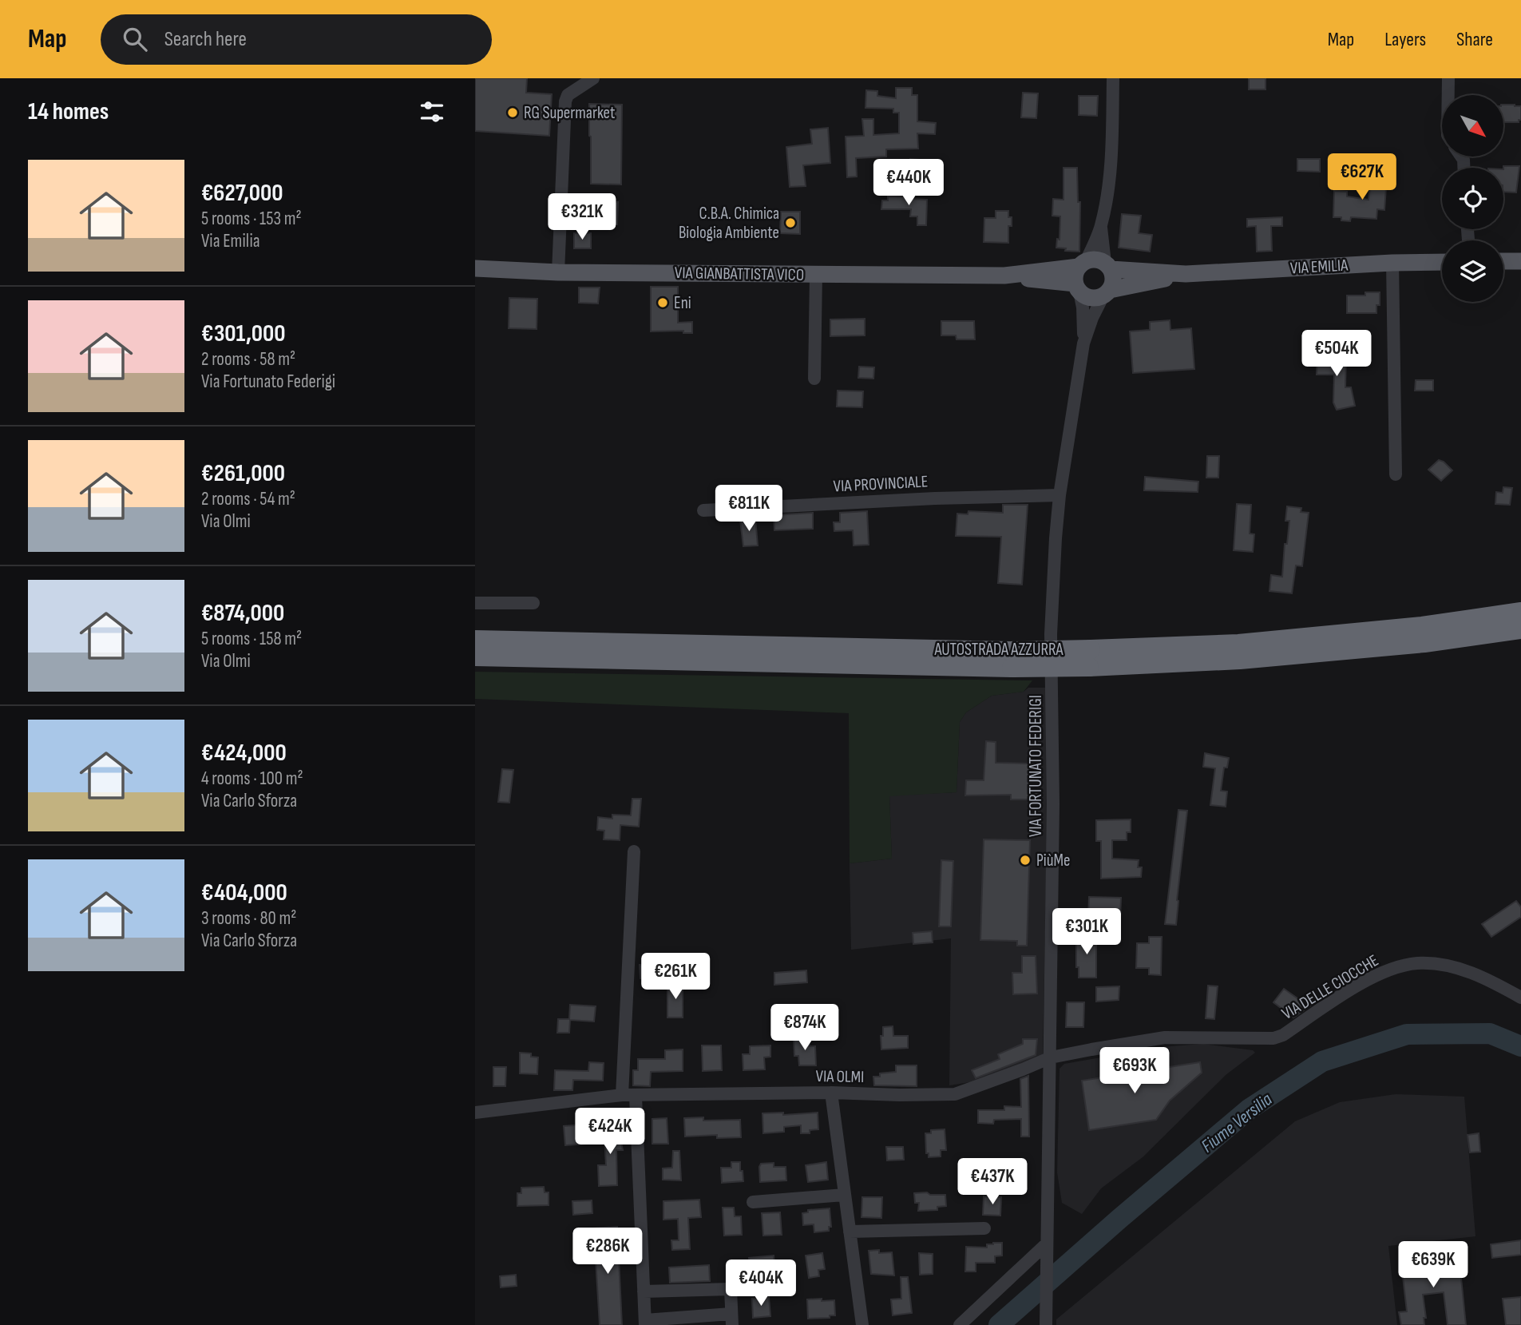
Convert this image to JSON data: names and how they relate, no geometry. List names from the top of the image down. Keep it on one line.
{"streets":{"highway":["AUTOSTRADA AZZURRA"],"main road":["VIA EMILIA","VIA GIANBATTISTA VICO"],"street":["VIA PROVINCIALE","VIA FORTUNATO FEDERIGI","VIA DELLE CIOCCHE","VIA OLMI"]},"crossings":[["VIA EMILIA","VIA GIANBATTISTA VICO"],["VIA EMILIA","VIA FORTUNATO FEDERIGI"],["VIA GIANBATTISTA VICO","VIA FORTUNATO FEDERIGI"],["VIA PROVINCIALE","VIA FORTUNATO FEDERIGI"],["VIA FORTUNATO FEDERIGI","VIA DELLE CIOCCHE"],["VIA FORTUNATO FEDERIGI","VIA OLMI"],["VIA DELLE CIOCCHE","VIA OLMI"]],"water":["Fiume Versilia"],"places":["RG Supermarket","C.B.A. Chimica Biologia Ambiente","Eni","PiùMe"],"north":"bottom right","page":{"header":"Map","search":"Search here","nav":["Map","Layers","Share"],"heading":"14 homes","list":[{"name":"€627,000","note":"5 rooms · 153 m² · Via Emilia"},{"name":"€301,000","note":"2 rooms · 58 m² · Via Fortunato Federigi"},{"name":"€261,000","note":"2 rooms · 54 m² · Via Olmi"},{"name":"€874,000","note":"5 rooms · 158 m² · Via Olmi"},{"name":"€424,000","note":"4 rooms · 100 m² · Via Carlo Sforza"},{"name":"€404,000","note":"3 rooms · 80 m² · Via Carlo Sforza"}],"price":["€627K","€440K","€321K","€504K","€811K","€301K","€261K","€874K","€693K","€424K","€437K","€286K","€639K","€404K"]}}
